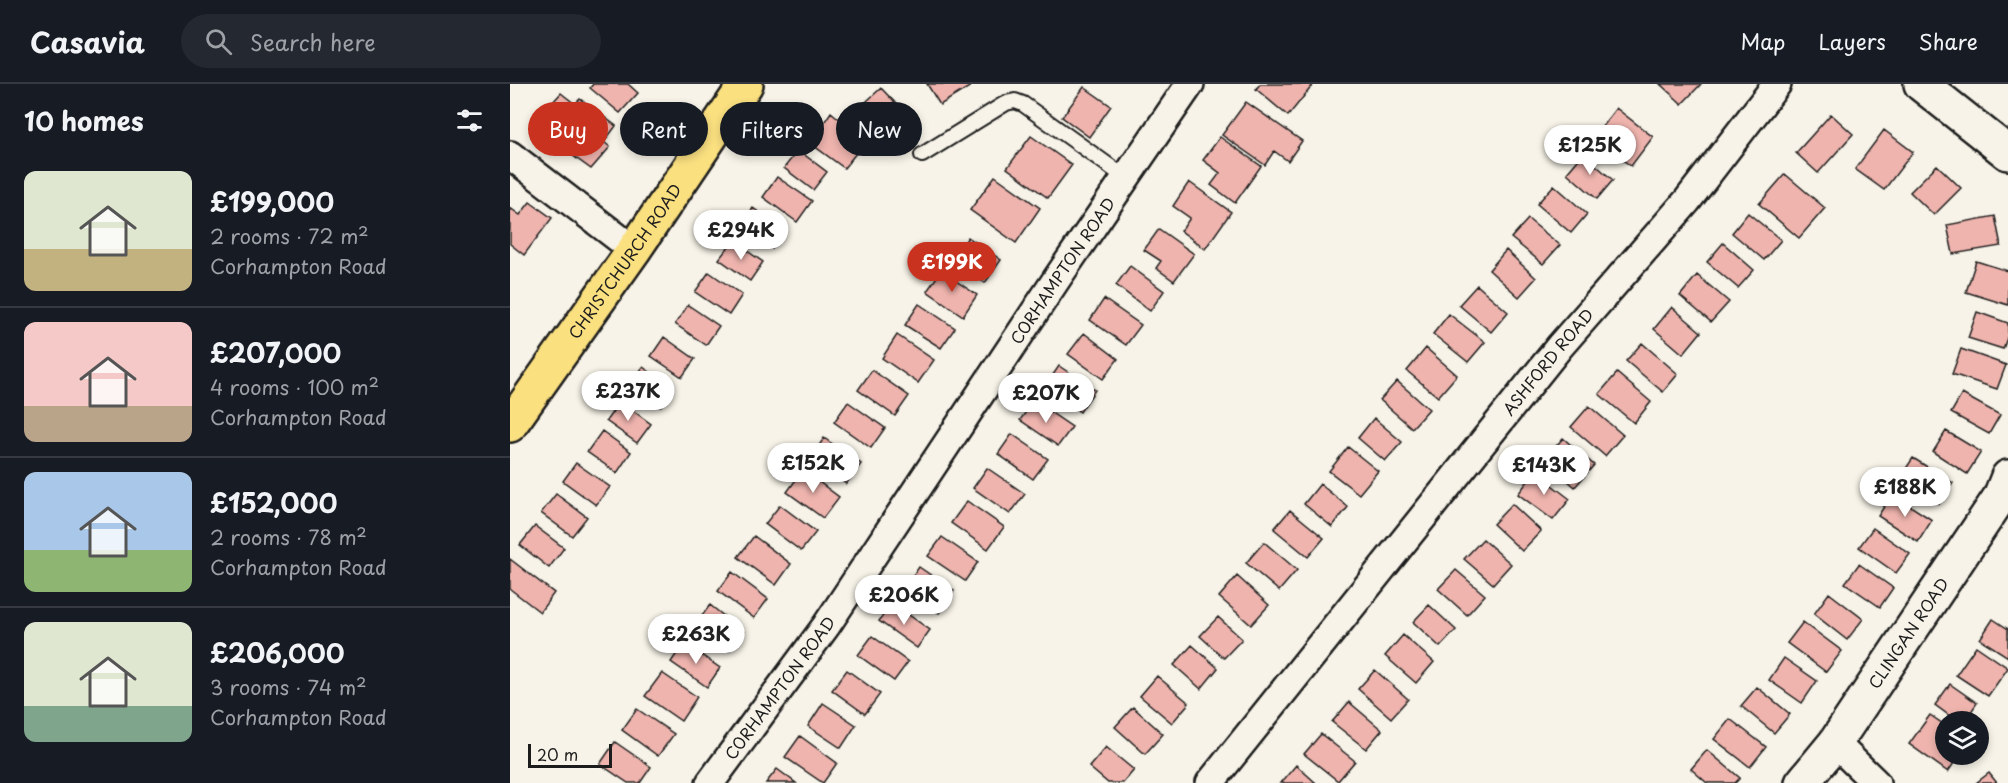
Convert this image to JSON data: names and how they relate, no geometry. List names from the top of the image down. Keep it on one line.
{"streets":{"main road":["CHRISTCHURCH ROAD"],"street":["CORHAMPTON ROAD","ASHFORD ROAD","CLINGAN ROAD"]},"scale_bar":"20 m","page":{"header":"Casavia","search":"Search here","nav":["Map","Layers","Share"],"heading":"10 homes","chip":["Buy","Rent","Filters","New"],"price":["£125K","£294K","£199K","£237K","£207K","£152K","£143K","£188K","£206K","£263K"],"list":[{"name":"£199,000","note":"2 rooms · 72 m² · Corhampton Road"},{"name":"£207,000","note":"4 rooms · 100 m² · Corhampton Road"},{"name":"£152,000","note":"2 rooms · 78 m² · Corhampton Road"},{"name":"£206,000","note":"3 rooms · 74 m² · Corhampton Road"}],"scale":"20 m"}}
